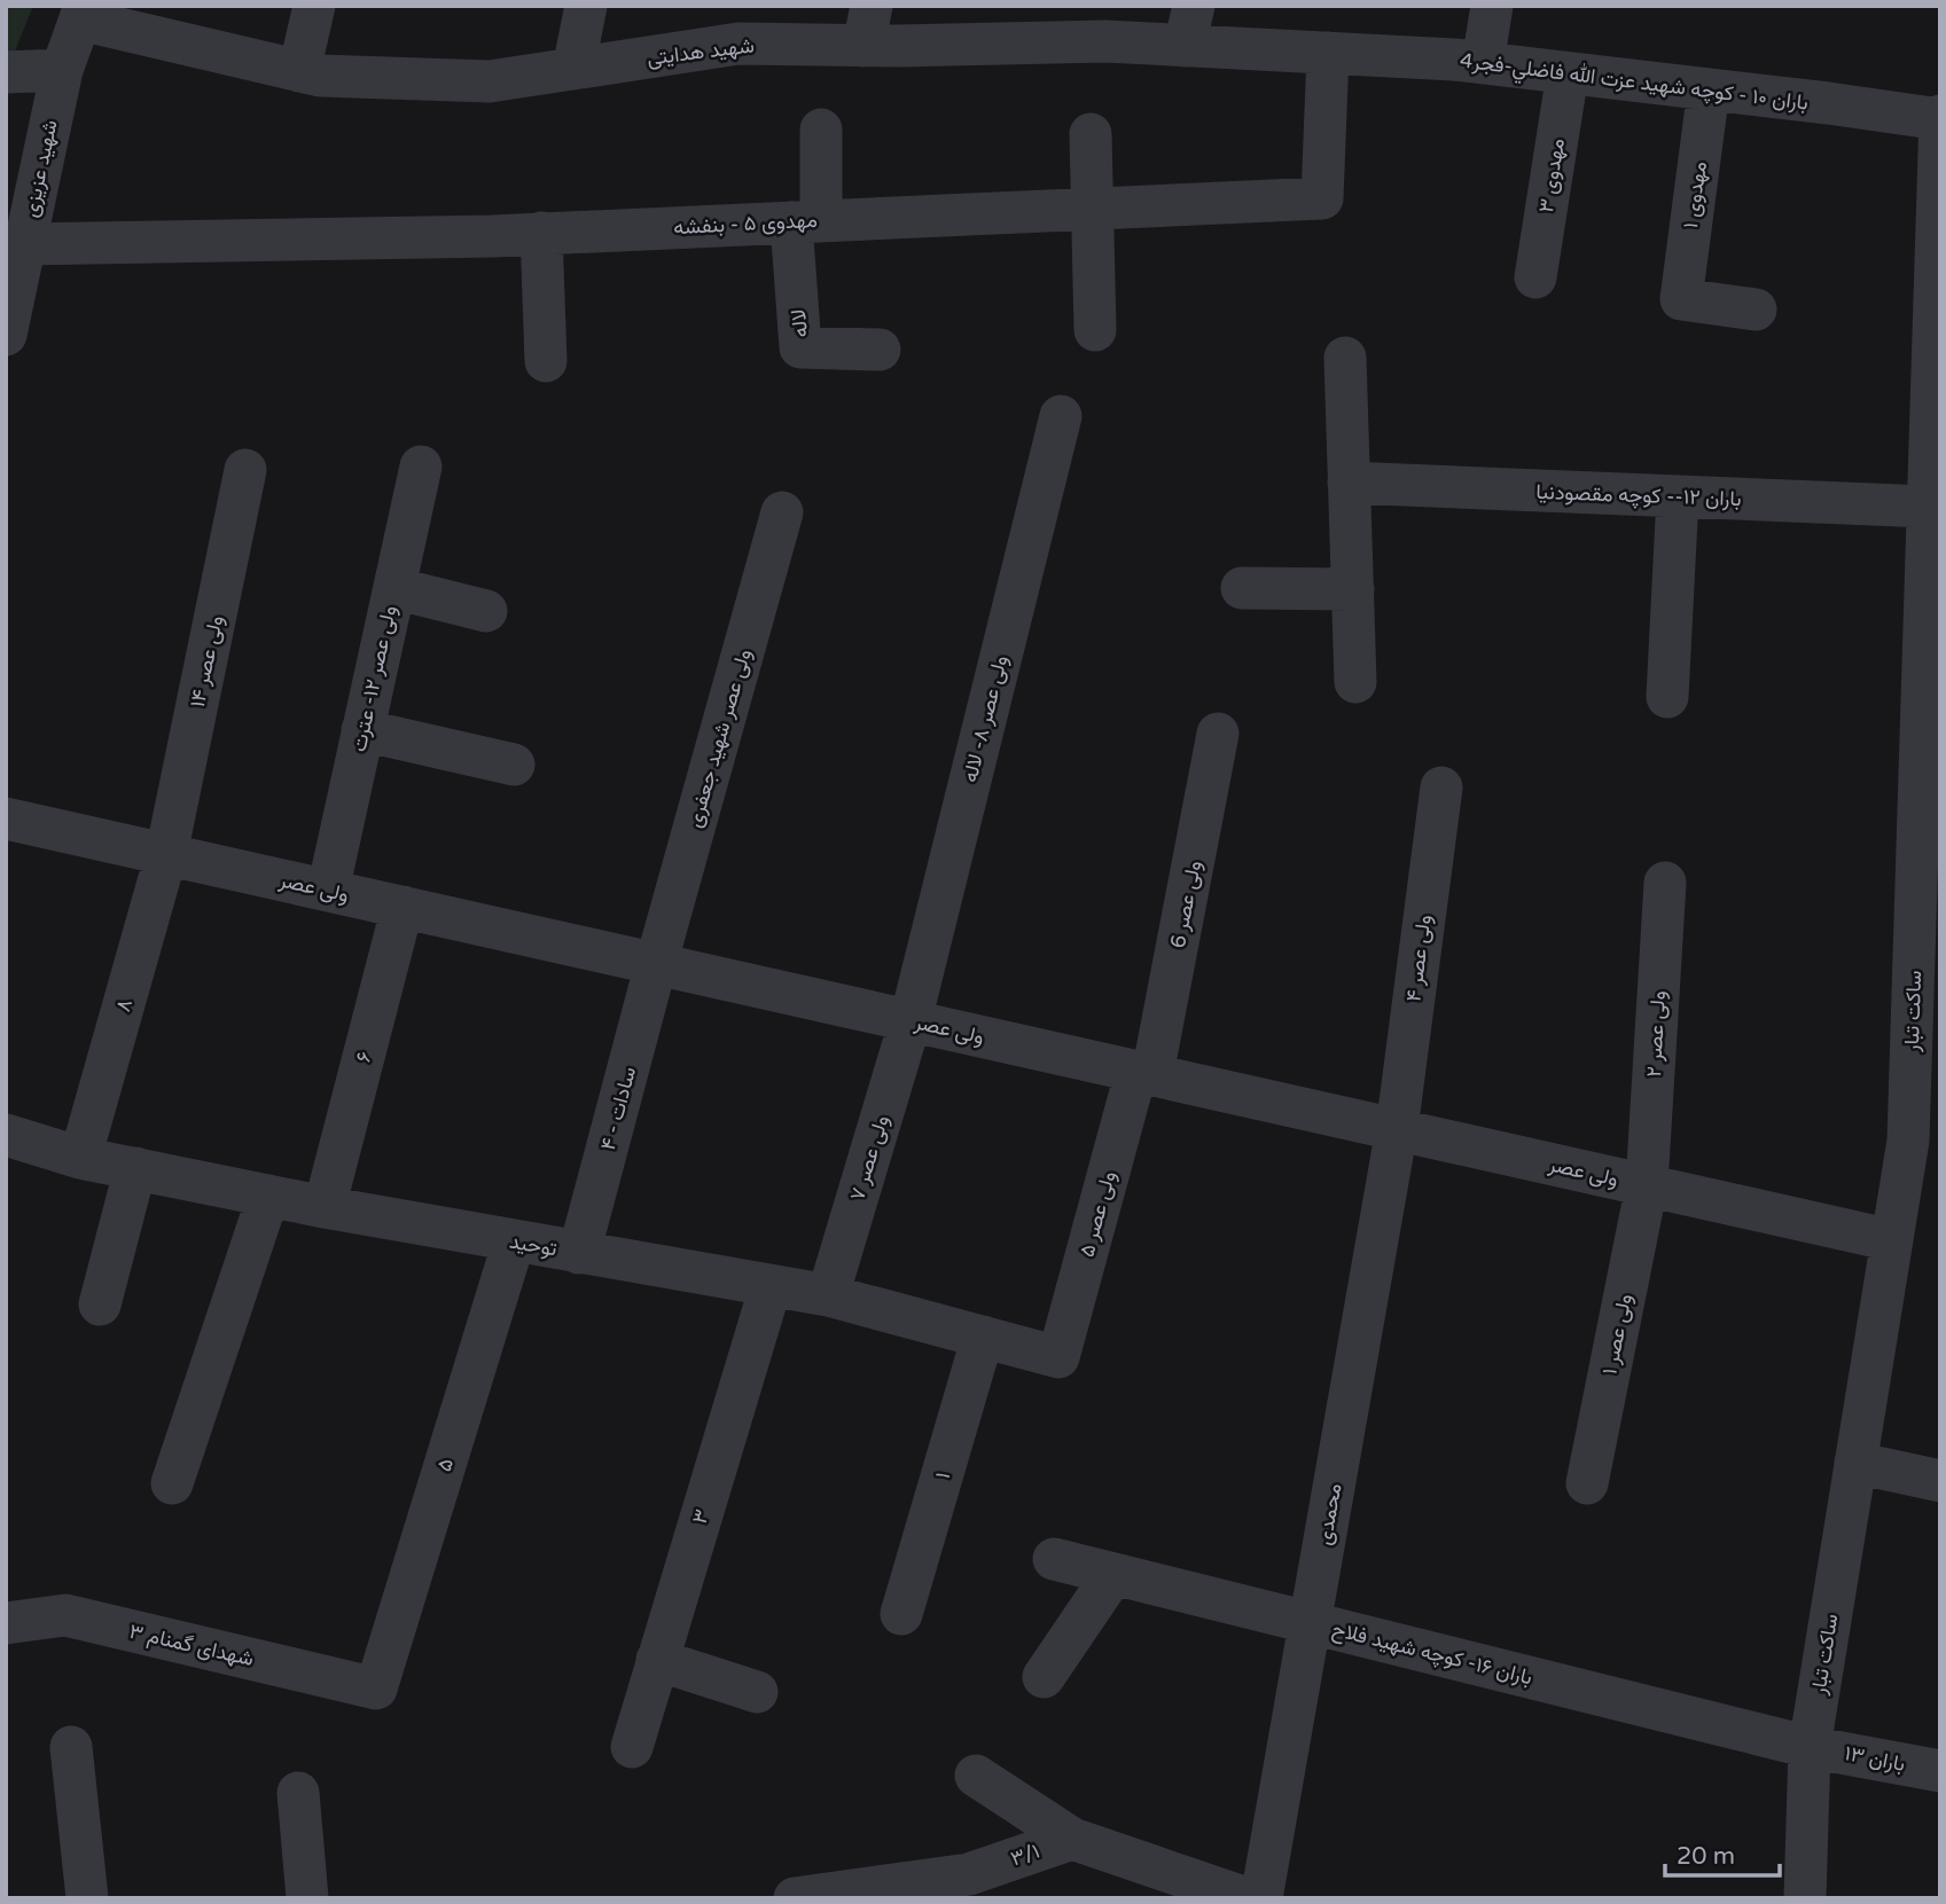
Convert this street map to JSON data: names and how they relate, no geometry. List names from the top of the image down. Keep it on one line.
{"streets":{"street":["شهید هدایتی","باران ۱۰ - كوچه شهيد عزت الله فاضلي-فجر4","شهید عزیزی","مهدوی ۳","مهدوی ۱","مهدوی ۵ - بنفشه","لاله","باران ۱۲-- كوچه مقصودنيا","ولی عصر ۱۴","ولی عصر ۱۲- عترت","ولی عصر ۸- لاله","ولی عصر شهید جعفری","ولی عصر","ولی عصر 6","ولی عصر ۴","۸","ساکت تبار","ولی عصر ۲","۶","۴ - سادات","ولی عصر ۷","ولی عصر ۵","توحید","ولی عصر ۱","۵","۱","محمدی","۳","شهدای گمنام ۳","باران ۱۶- کوچه شهید فلاح","باران ۱۳","۳/۱"]},"crossings":[["شهید هدایتی","باران ۱۰ - كوچه شهيد عزت الله فاضلي-فجر4"],["شهید هدایتی","شهید عزیزی"],["شهید هدایتی","مهدوی ۵ - بنفشه"],["باران ۱۰ - كوچه شهيد عزت الله فاضلي-فجر4","مهدوی ۳"],["باران ۱۰ - كوچه شهيد عزت الله فاضلي-فجر4","مهدوی ۱"],["باران ۱۰ - كوچه شهيد عزت الله فاضلي-فجر4","مهدوی ۵ - بنفشه"],["باران ۱۰ - كوچه شهيد عزت الله فاضلي-فجر4","ساکت تبار"],["شهید عزیزی","مهدوی ۵ - بنفشه"],["مهدوی ۵ - بنفشه","لاله"],["باران ۱۲-- كوچه مقصودنيا","ساکت تبار"],["ولی عصر ۱۴","ولی عصر"],["ولی عصر ۱۴","۸"],["ولی عصر ۱۲- عترت","ولی عصر"],["ولی عصر ۸- لاله","ولی عصر"],["ولی عصر ۸- لاله","ولی عصر ۷"],["ولی عصر شهید جعفری","ولی عصر"],["ولی عصر شهید جعفری","۴ - سادات"],["ولی عصر","ولی عصر 6"],["ولی عصر","ولی عصر ۴"],["ولی عصر","۸"],["ولی عصر","ساکت تبار"],["ولی عصر","ولی عصر ۲"],["ولی عصر","۶"],["ولی عصر","۴ - سادات"],["ولی عصر","ولی عصر ۷"],["ولی عصر","ولی عصر ۵"],["ولی عصر","ولی عصر ۱"],["ولی عصر","محمدی"],["ولی عصر 6","ولی عصر ۵"],["ولی عصر ۴","محمدی"],["۸","توحید"],["ساکت تبار","باران ۱۶- کوچه شهید فلاح"],["ساکت تبار","باران ۱۳"],["ولی عصر ۲","ولی عصر ۱"],["۶","توحید"],["۴ - سادات","توحید"],["ولی عصر ۷","توحید"],["ولی عصر ۵","توحید"],["توحید","۵"],["توحید","۱"],["توحید","۳"],["۵","شهدای گمنام ۳"],["محمدی","باران ۱۶- کوچه شهید فلاح"],["باران ۱۶- کوچه شهید فلاح","باران ۱۳"]],"scale_bar":"20 m"}
